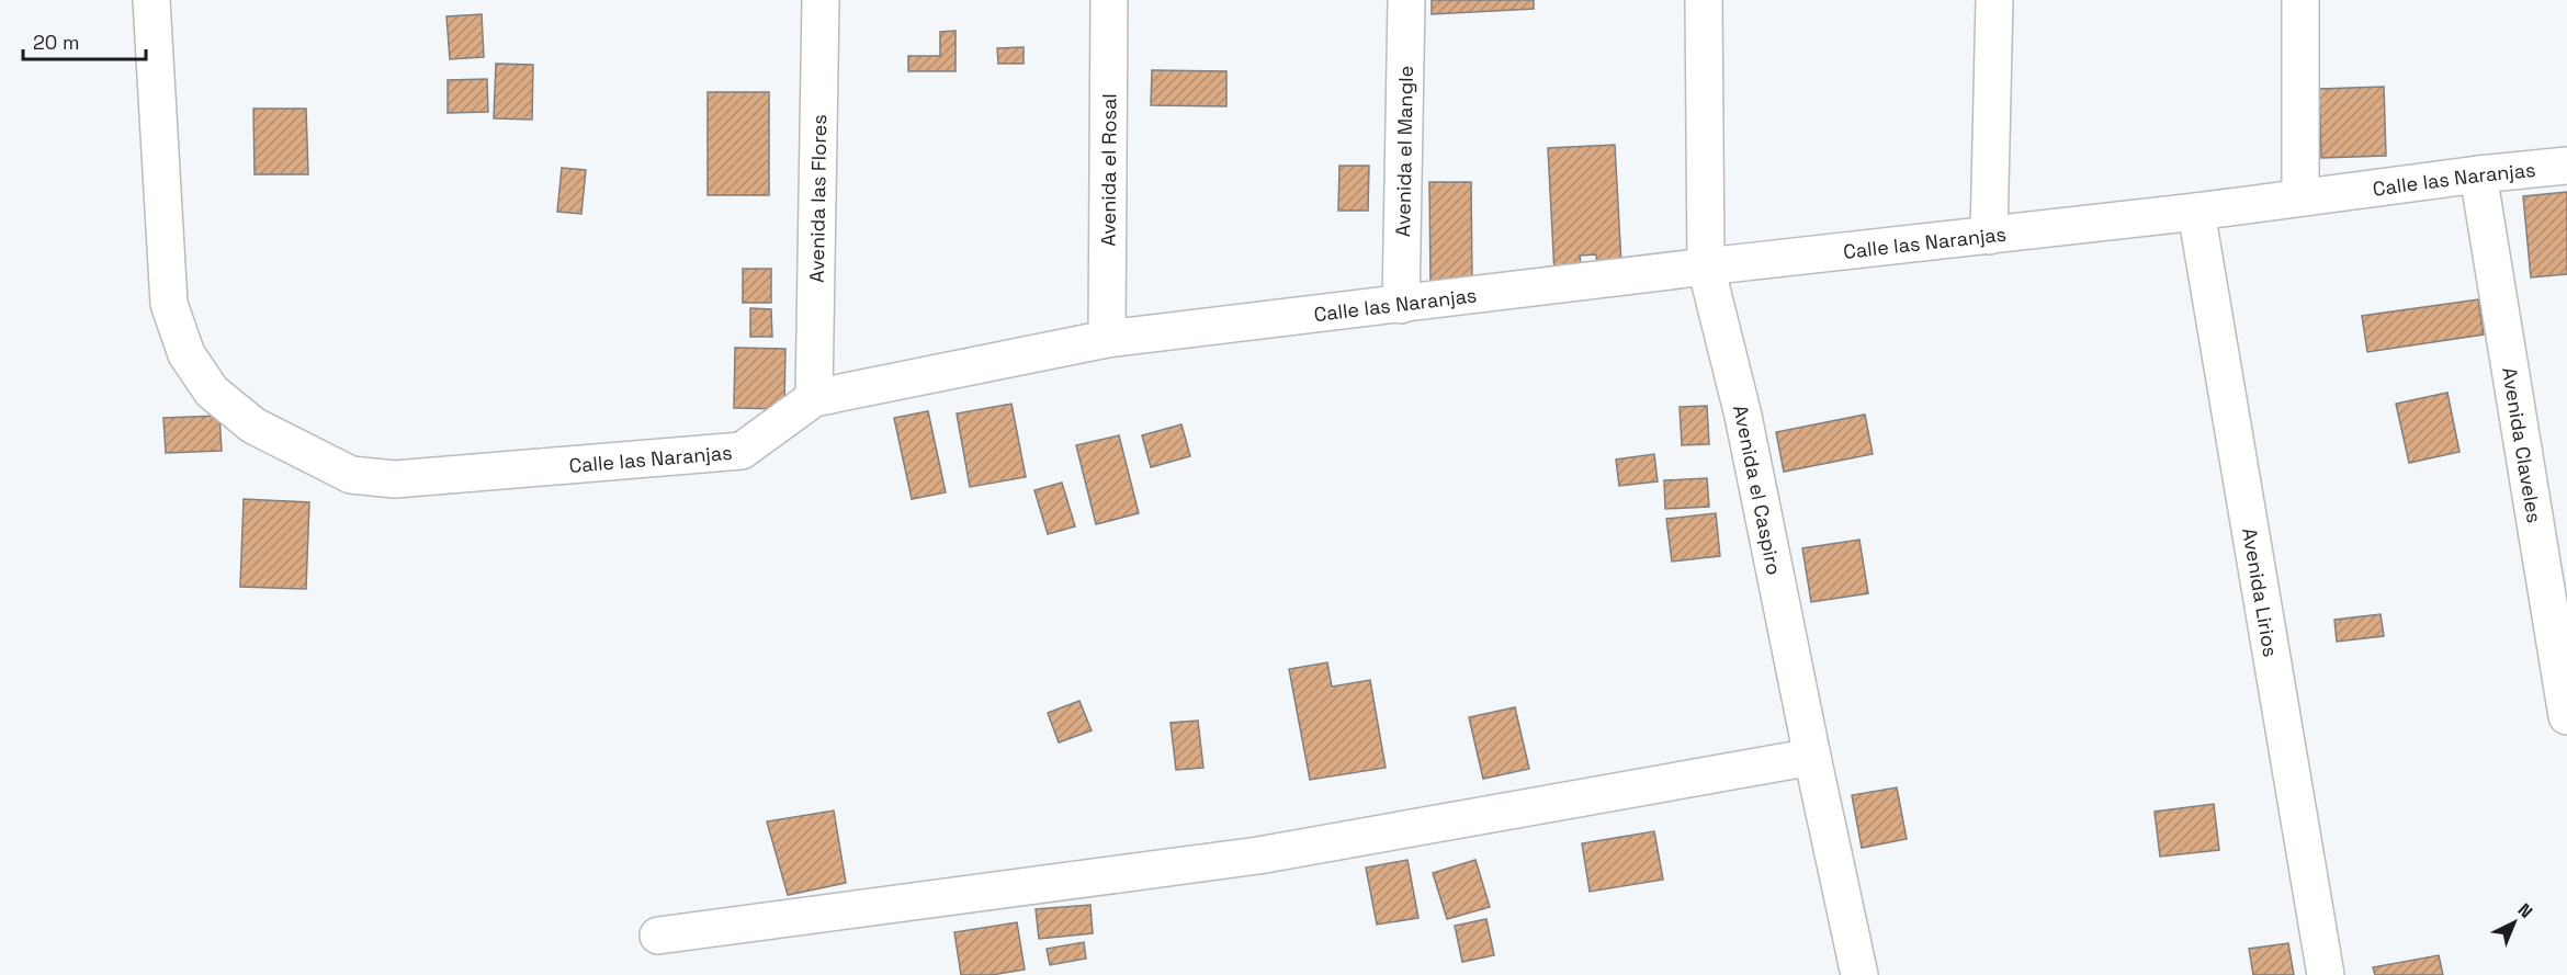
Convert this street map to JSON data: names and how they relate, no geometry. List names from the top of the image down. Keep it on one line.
{"streets":{"street":["Avenida el Mangle","Avenida el Rosal","Calle las Naranjas","Avenida las Flores","Avenida Claveles","Avenida el Caspiro","Avenida Lirios"]},"crossings":[["Avenida el Mangle","Calle las Naranjas"],["Avenida el Rosal","Calle las Naranjas"],["Calle las Naranjas","Avenida las Flores"],["Calle las Naranjas","Avenida Claveles"],["Calle las Naranjas","Avenida el Caspiro"],["Calle las Naranjas","Avenida Lirios"]],"scale_bar":"20 m","north":"top right"}
